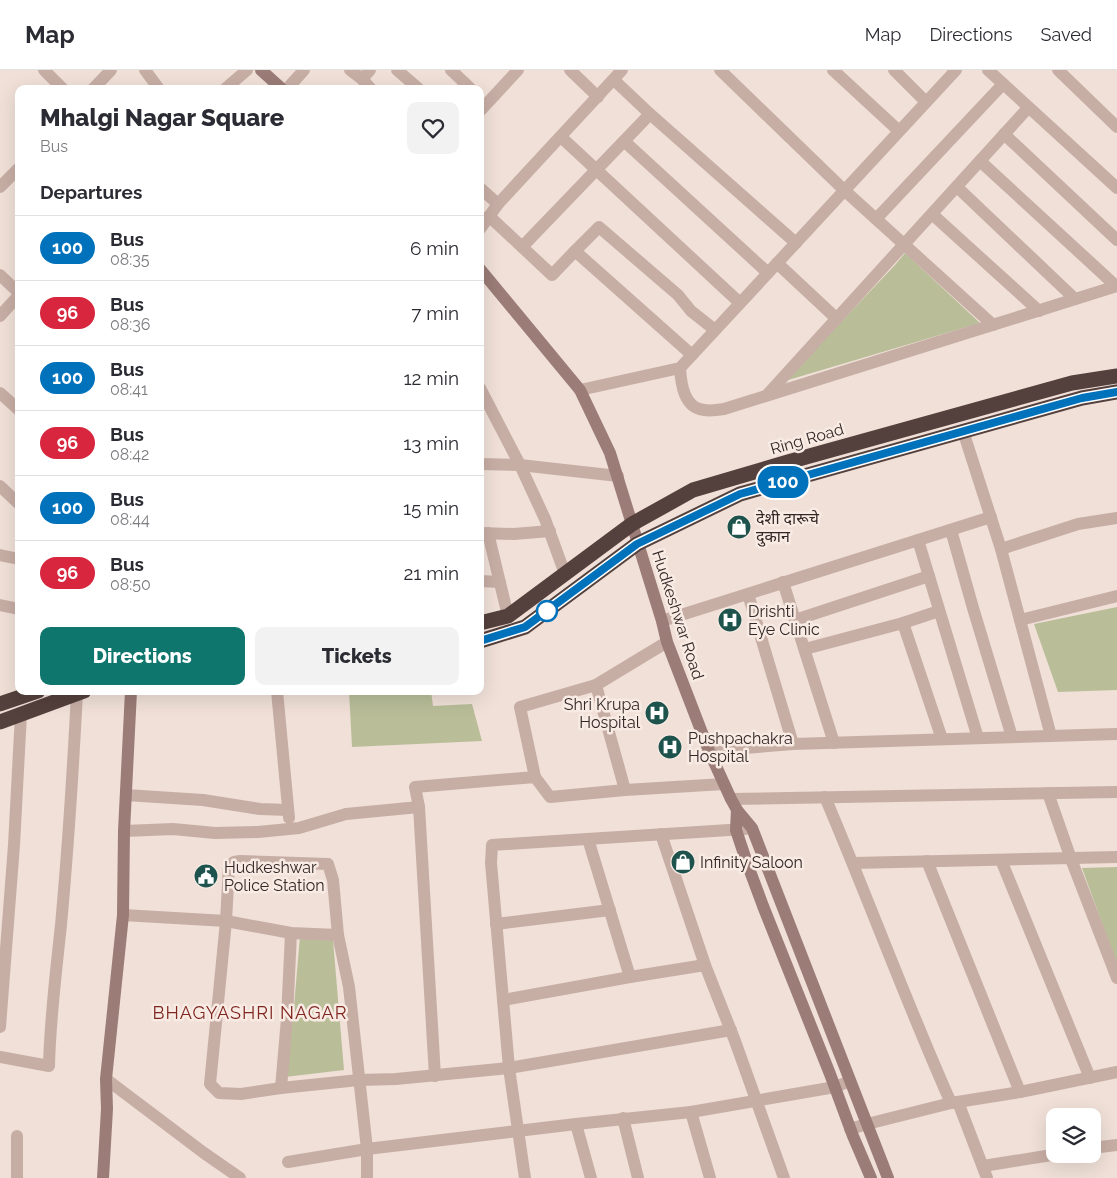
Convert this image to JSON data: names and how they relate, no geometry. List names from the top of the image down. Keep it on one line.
{"streets":{"highway":["Ring Road"],"main road":["Hudkeshwar Road"]},"crossings":[["Ring Road","Hudkeshwar Road"]],"districts":["BHAGYASHRI NAGAR"],"places":{"shop":["देशी दारूचे दुकान","Infinity Saloon"],"hospital":["Drishti Eye Clinic","Shri Krupa Hospital","Pushpachakra Hospital"],"public building":["Hudkeshwar Police Station"]},"lines":["bus line 100"],"page":{"header":"Map","nav":["Map","Directions","Saved"],"on_map":"100","heading":[["Mhalgi Nagar Square","Bus"],"Departures"],"list":[{"mark":"100","name":"Bus","note":"08:35","value":"6 min"},{"mark":"96","name":"Bus","note":"08:36","value":"7 min"},{"mark":"100","name":"Bus","note":"08:41","value":"12 min"},{"mark":"96","name":"Bus","note":"08:42","value":"13 min"},{"mark":"100","name":"Bus","note":"08:44","value":"15 min"},{"mark":"96","name":"Bus","note":"08:50","value":"21 min"}],"buttons":["Directions","Tickets"]}}
